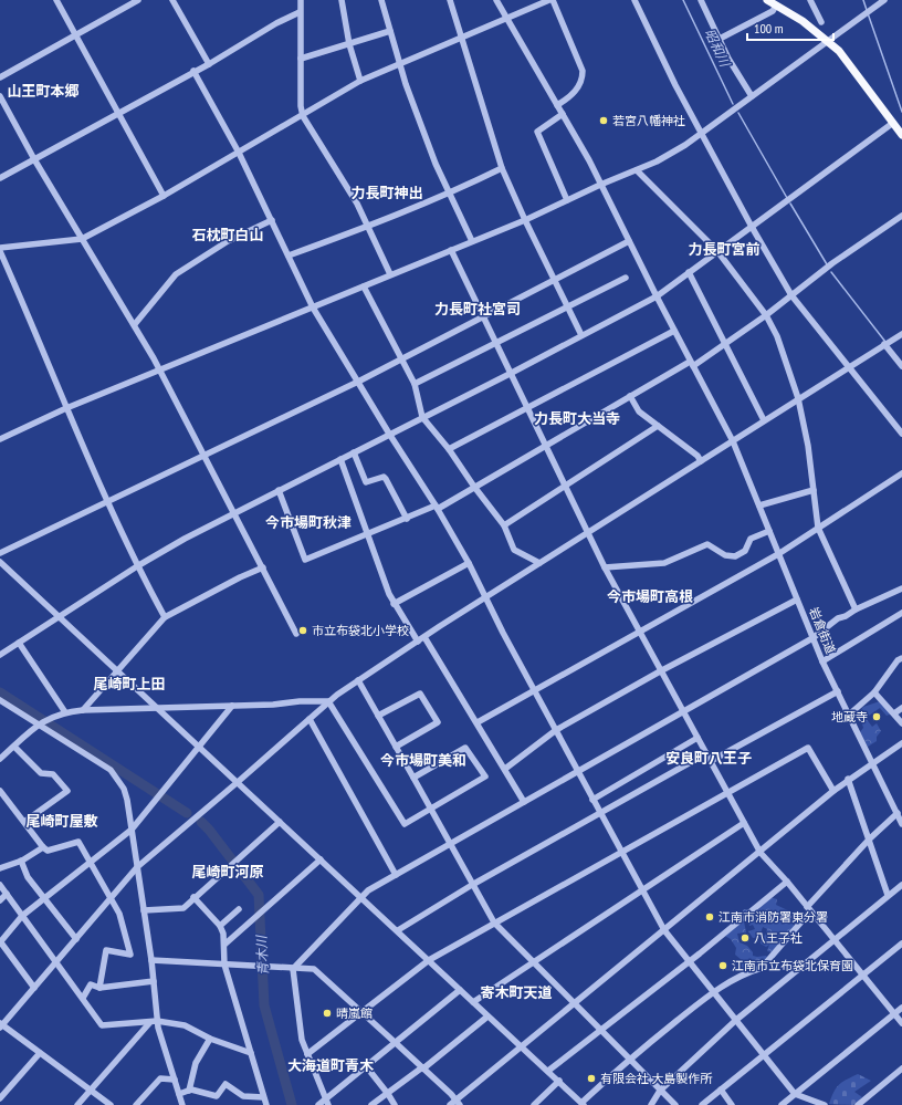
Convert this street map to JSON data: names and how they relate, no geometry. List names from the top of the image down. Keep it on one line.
{"streets":{"street":["岩倉街道"]},"districts":["山王町本郷","力長町神出","石枕町白山","力長町宮前","力長町社宮司","力長町大当寺","今市場町秋津","今市場町高根","尾崎町上田","安良町八王子","今市場町美和","尾崎町屋敷","尾崎町河原","寄木町天道","大海道町青木"],"water":["昭和川","青木川"],"places":["若宮八幡神社","市立布袋北小学校","地蔵寺","江南市消防署東分署","八王子社","江南市立布袋北保育園","晴嵐館","有限会社 大島製作所"],"scale_bar":"100 m"}
